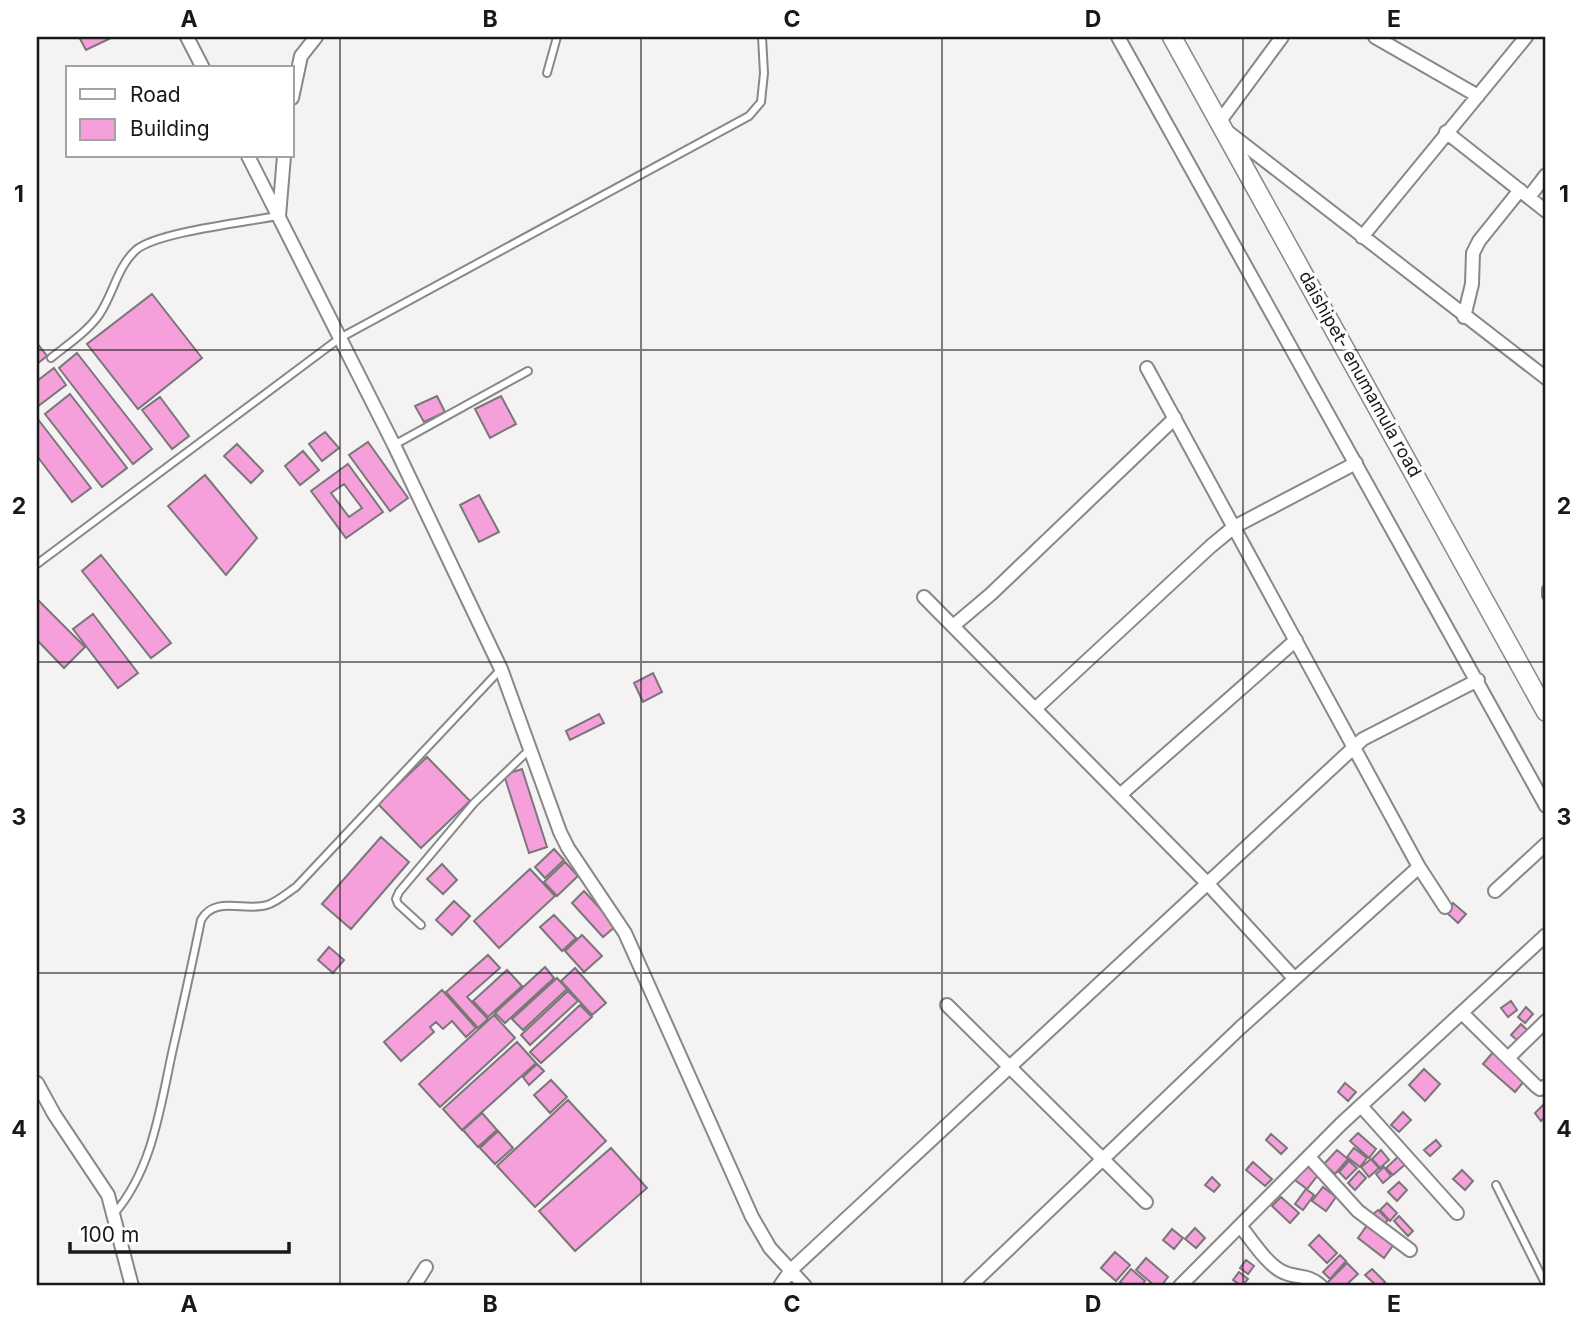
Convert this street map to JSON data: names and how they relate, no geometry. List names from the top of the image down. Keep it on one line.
{"streets":{"street":["daishipet- enumamula road"]},"legend":["Road","Building"],"scale_bar":"100 m","grid":{"columns":["A","B","C","D","E"],"rows":["1","2","3","4"]}}
